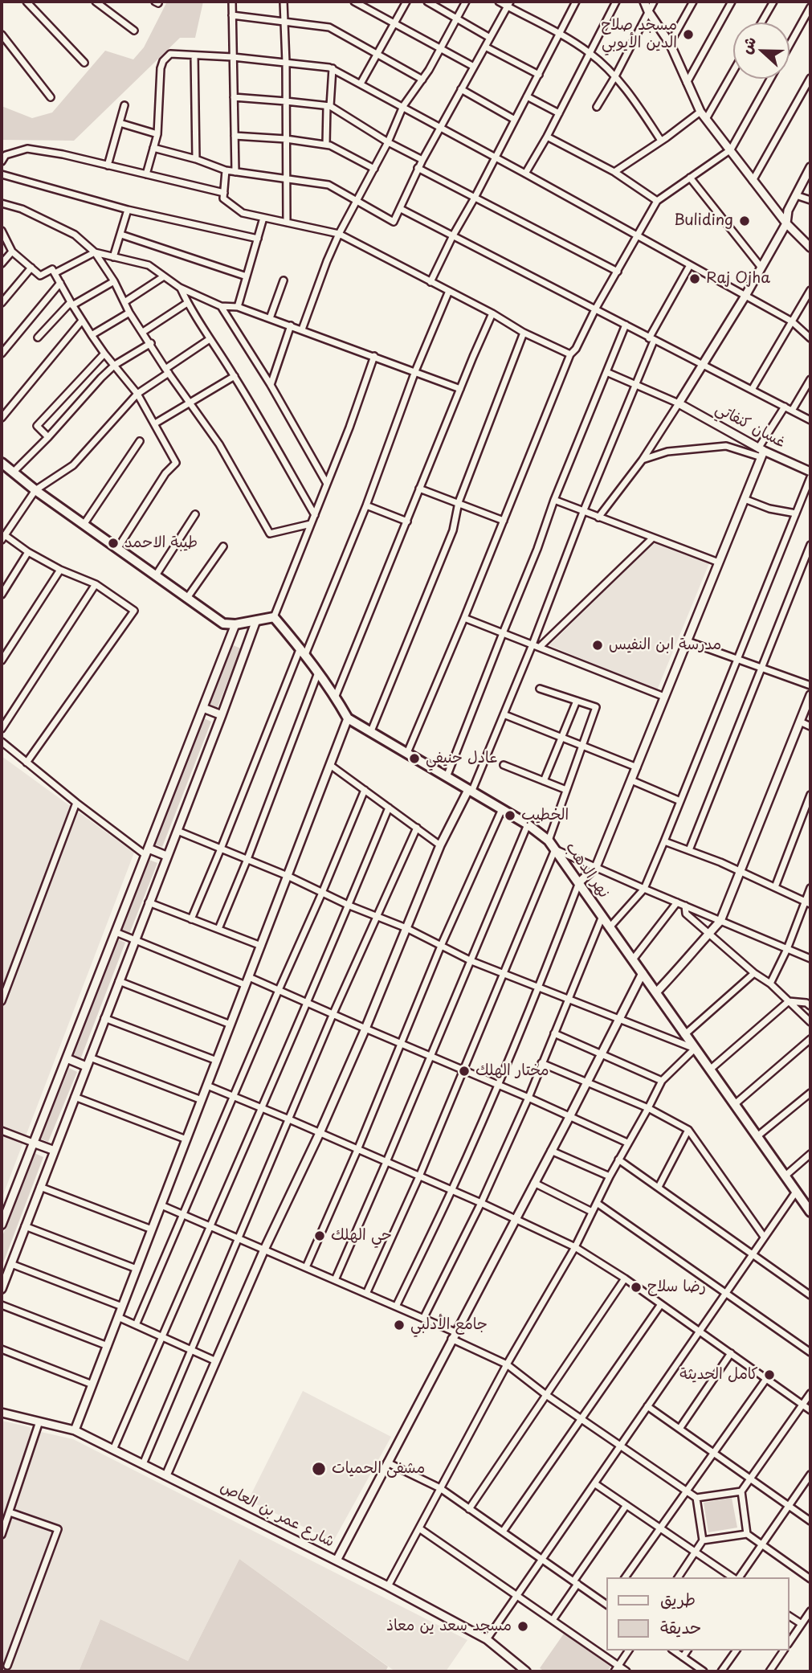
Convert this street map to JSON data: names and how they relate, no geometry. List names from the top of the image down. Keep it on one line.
{"streets":{"main road":["نهر الدهب"],"street":["غسان كنفاتي","شارع عمر بن العاص"]},"places":["مسجد صلاح الدين الأيوبي","Buliding","Raj Ojha","طيبة الاحمد","مدرسة ابن النفيس","عادل حنيفي","الخطيب","مختار الهلك","حي الهلك","رضا سلاح","جامع الأدلبي","كامل الحديثة","مشفى الحميات","مسجد سعد ين معاذ"],"legend":["طريق","حديقة"],"north":"left"}
